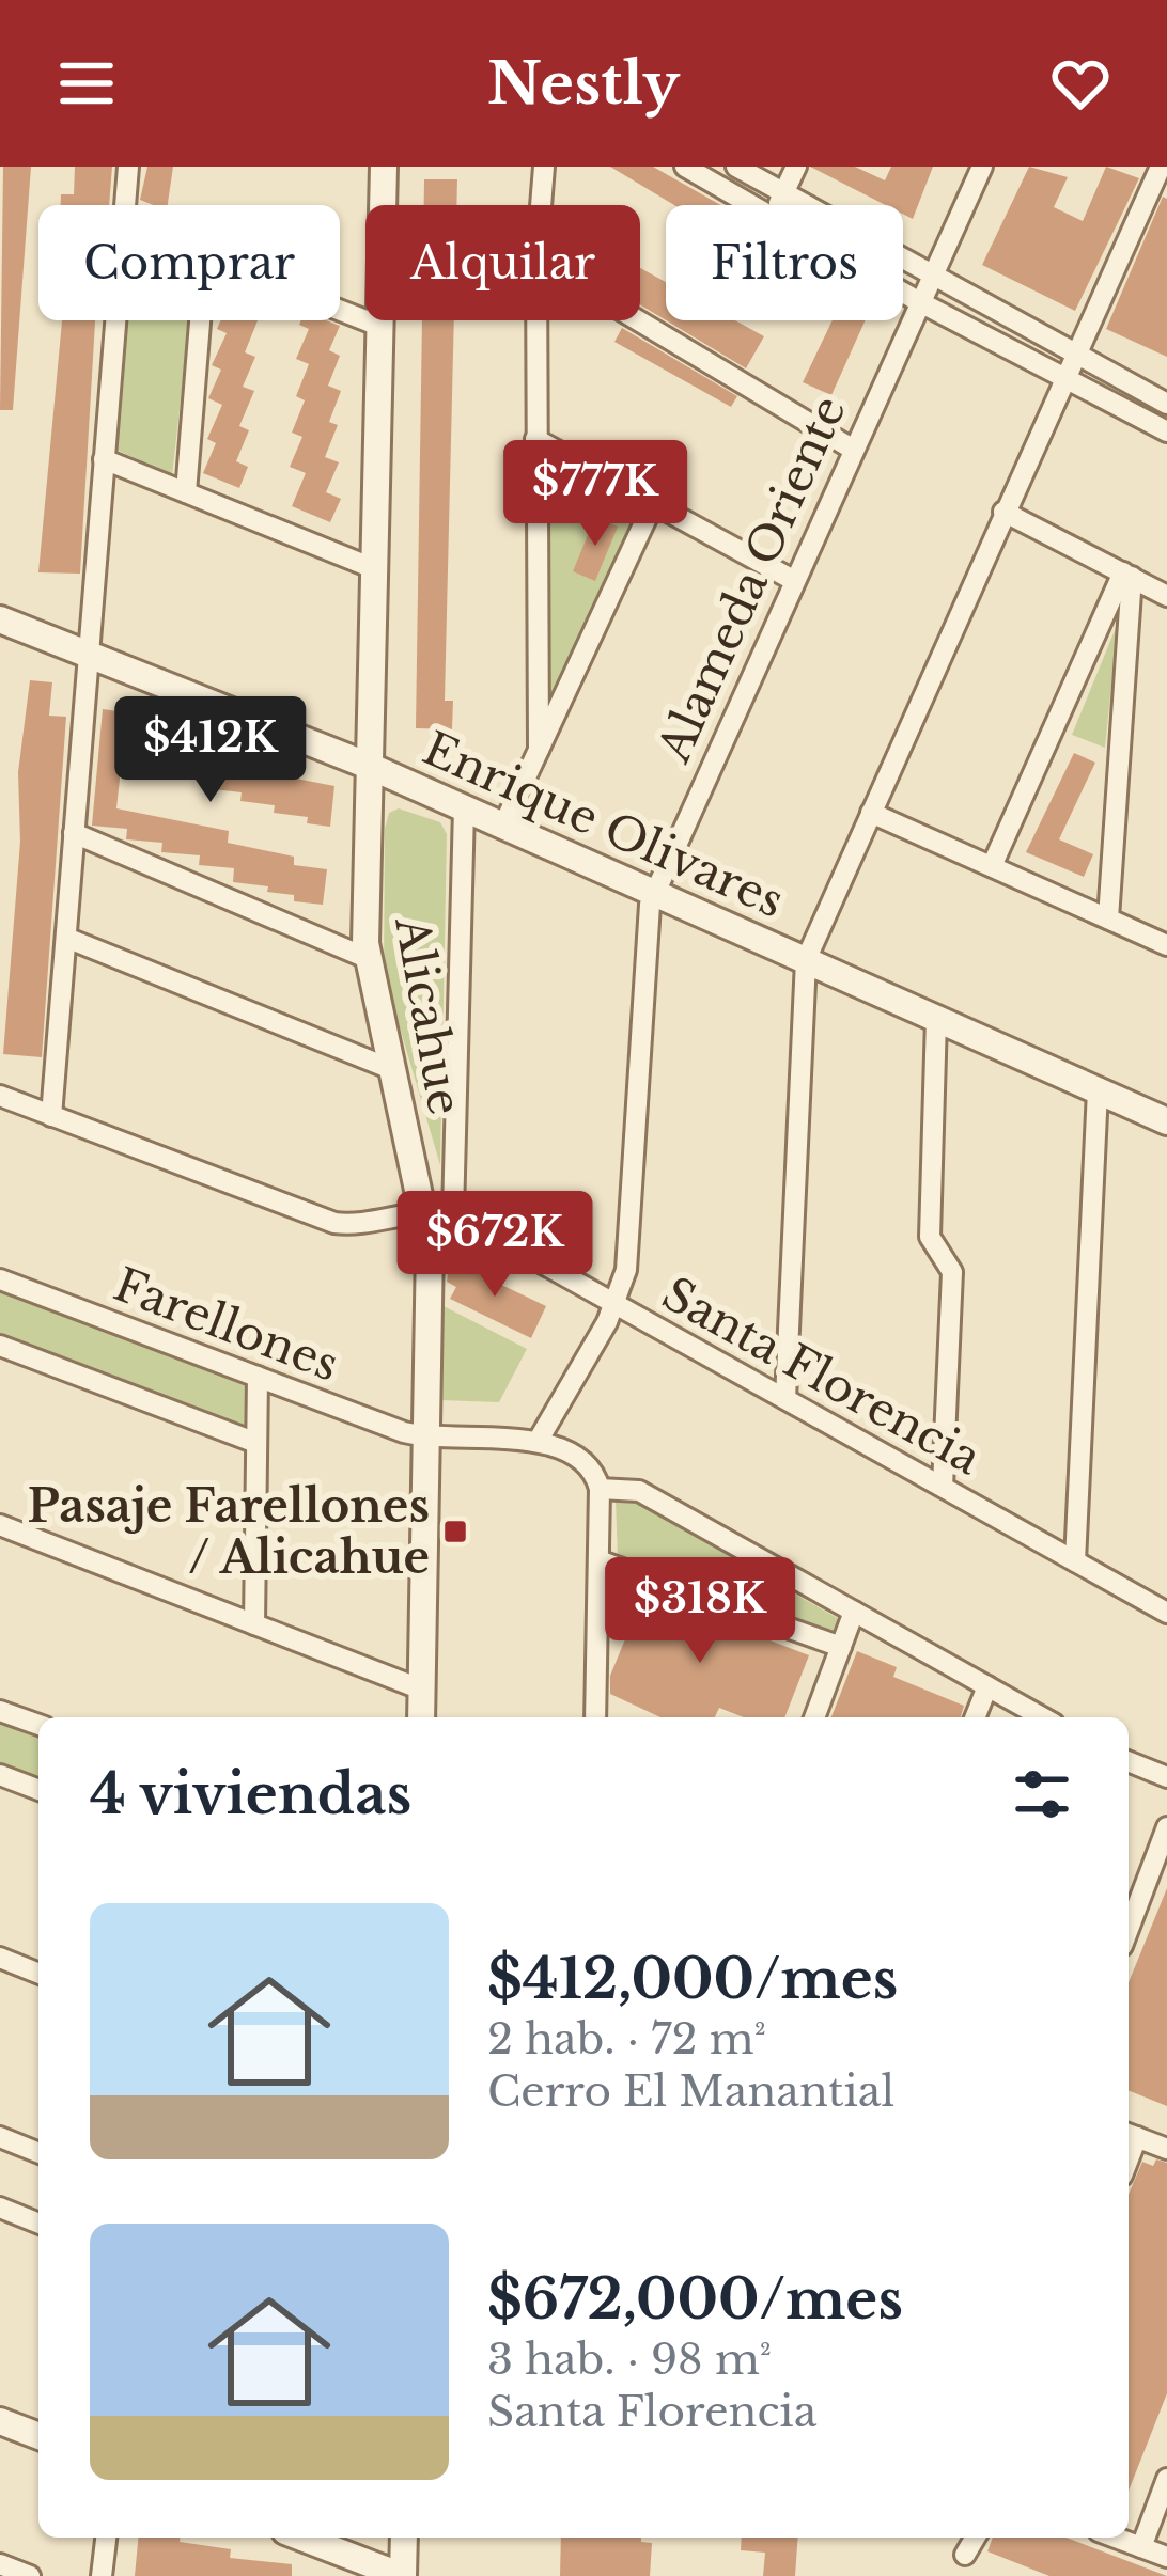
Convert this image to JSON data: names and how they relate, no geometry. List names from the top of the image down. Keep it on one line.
{"streets":{"street":["Alameda Oriente","Enrique Olivares","Alicahue","Farellones","Santa Florencia"]},"crossings":[["Alameda Oriente","Enrique Olivares"],["Alameda Oriente","Santa Florencia"],["Enrique Olivares","Alicahue"],["Alicahue","Farellones"],["Alicahue","Santa Florencia"]],"places":{"transit":["Pasaje Farellones / Alicahue"]},"page":{"header":"Nestly","chip":["Comprar","Alquilar","Filtros"],"price":["$777K","$412K","$672K","$318K"],"heading":"4 viviendas","list":[{"name":"$412,000/mes","note":"2 hab. · 72 m² · Cerro El Manantial"},{"name":"$672,000/mes","note":"3 hab. · 98 m² · Santa Florencia"}]}}
